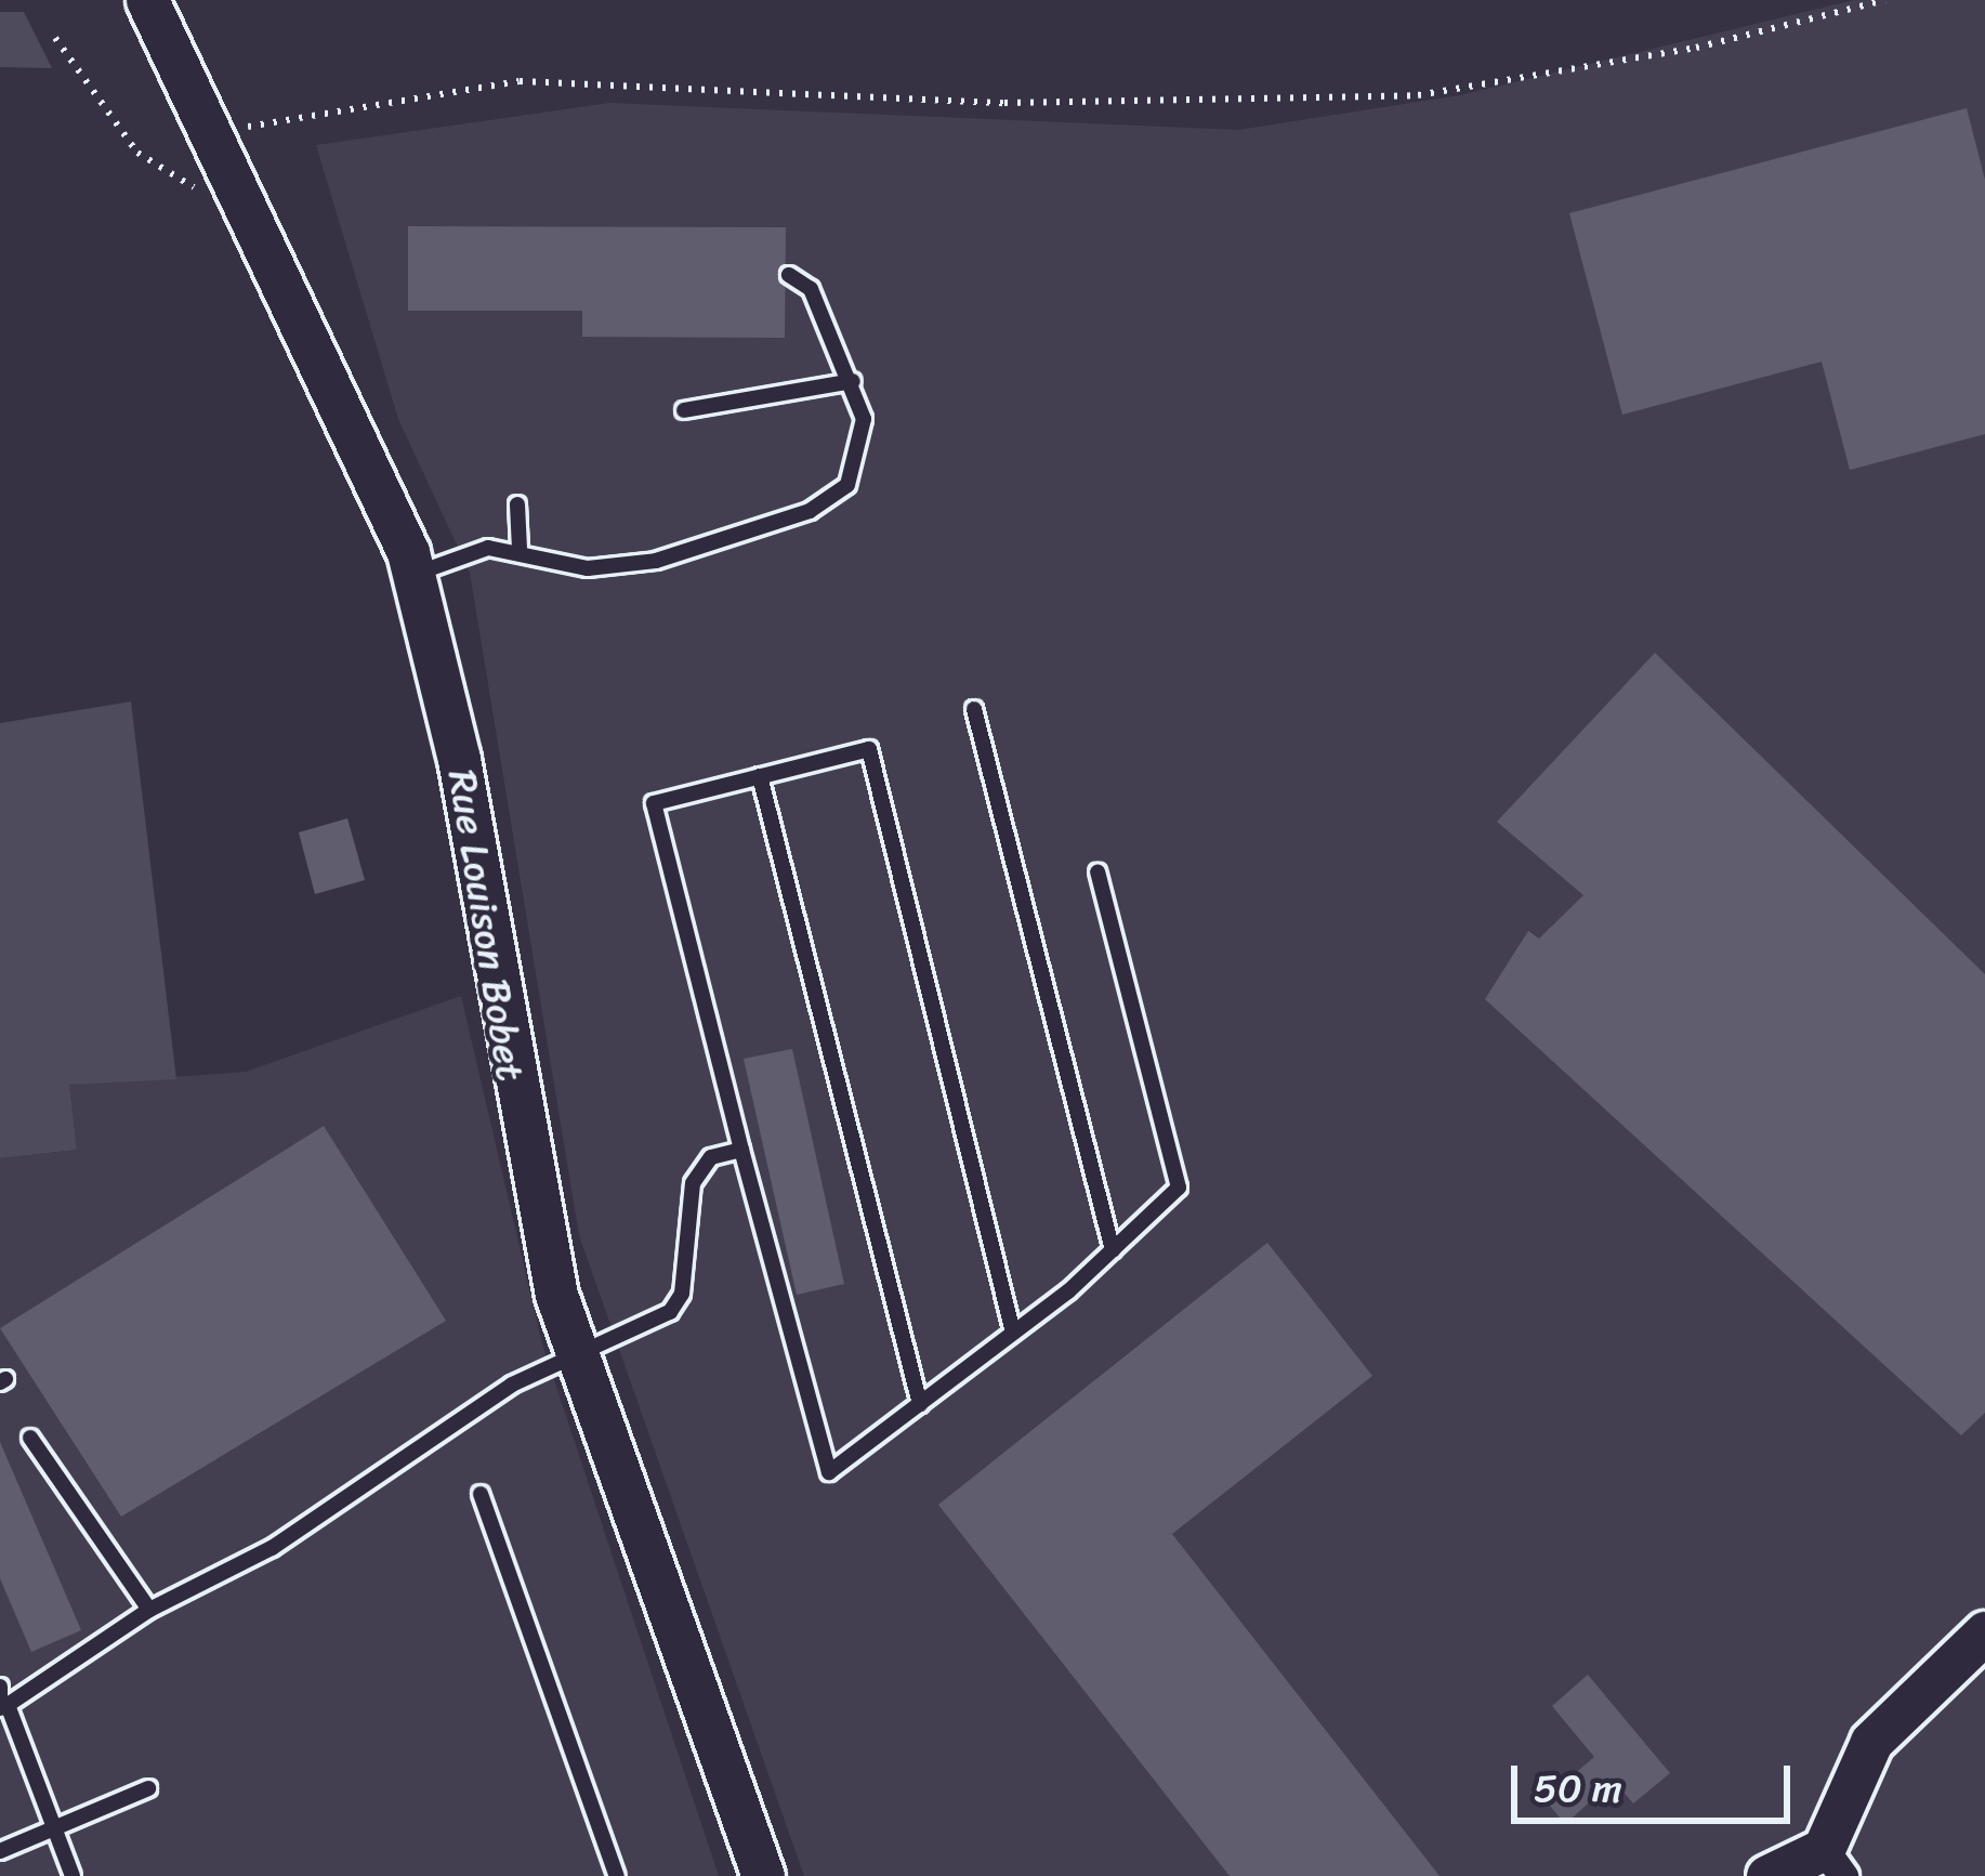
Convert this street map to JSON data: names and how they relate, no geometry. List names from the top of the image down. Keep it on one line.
{"streets":{"street":["Rue Louison Bobet"]},"scale_bar":"50 m"}
